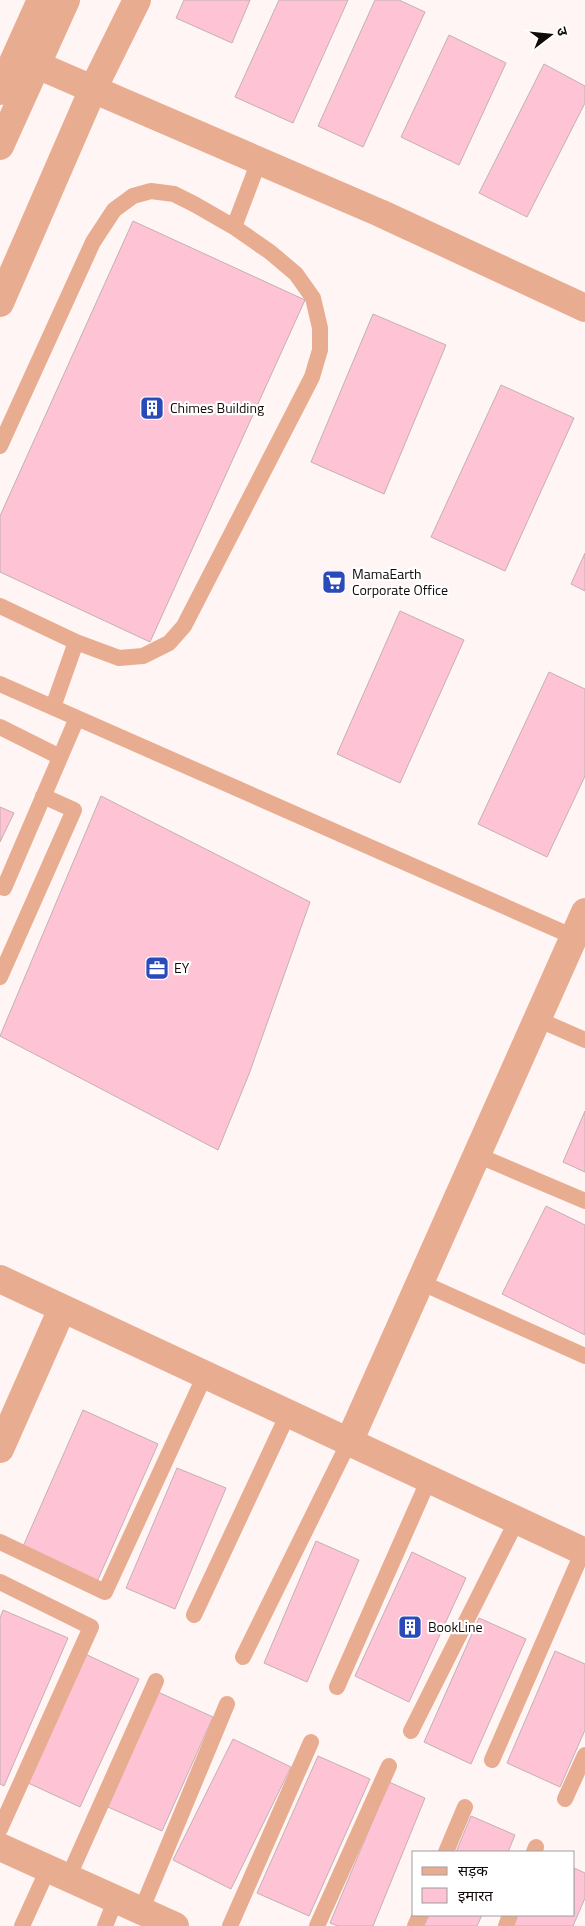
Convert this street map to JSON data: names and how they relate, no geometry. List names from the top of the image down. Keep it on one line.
{"places":{"building":["Chimes Building","BookLine"],"supermarket":["MamaEarth Corporate Office"],"office":["EY"]},"legend":["सड़क","इमारत"],"north":"right"}
